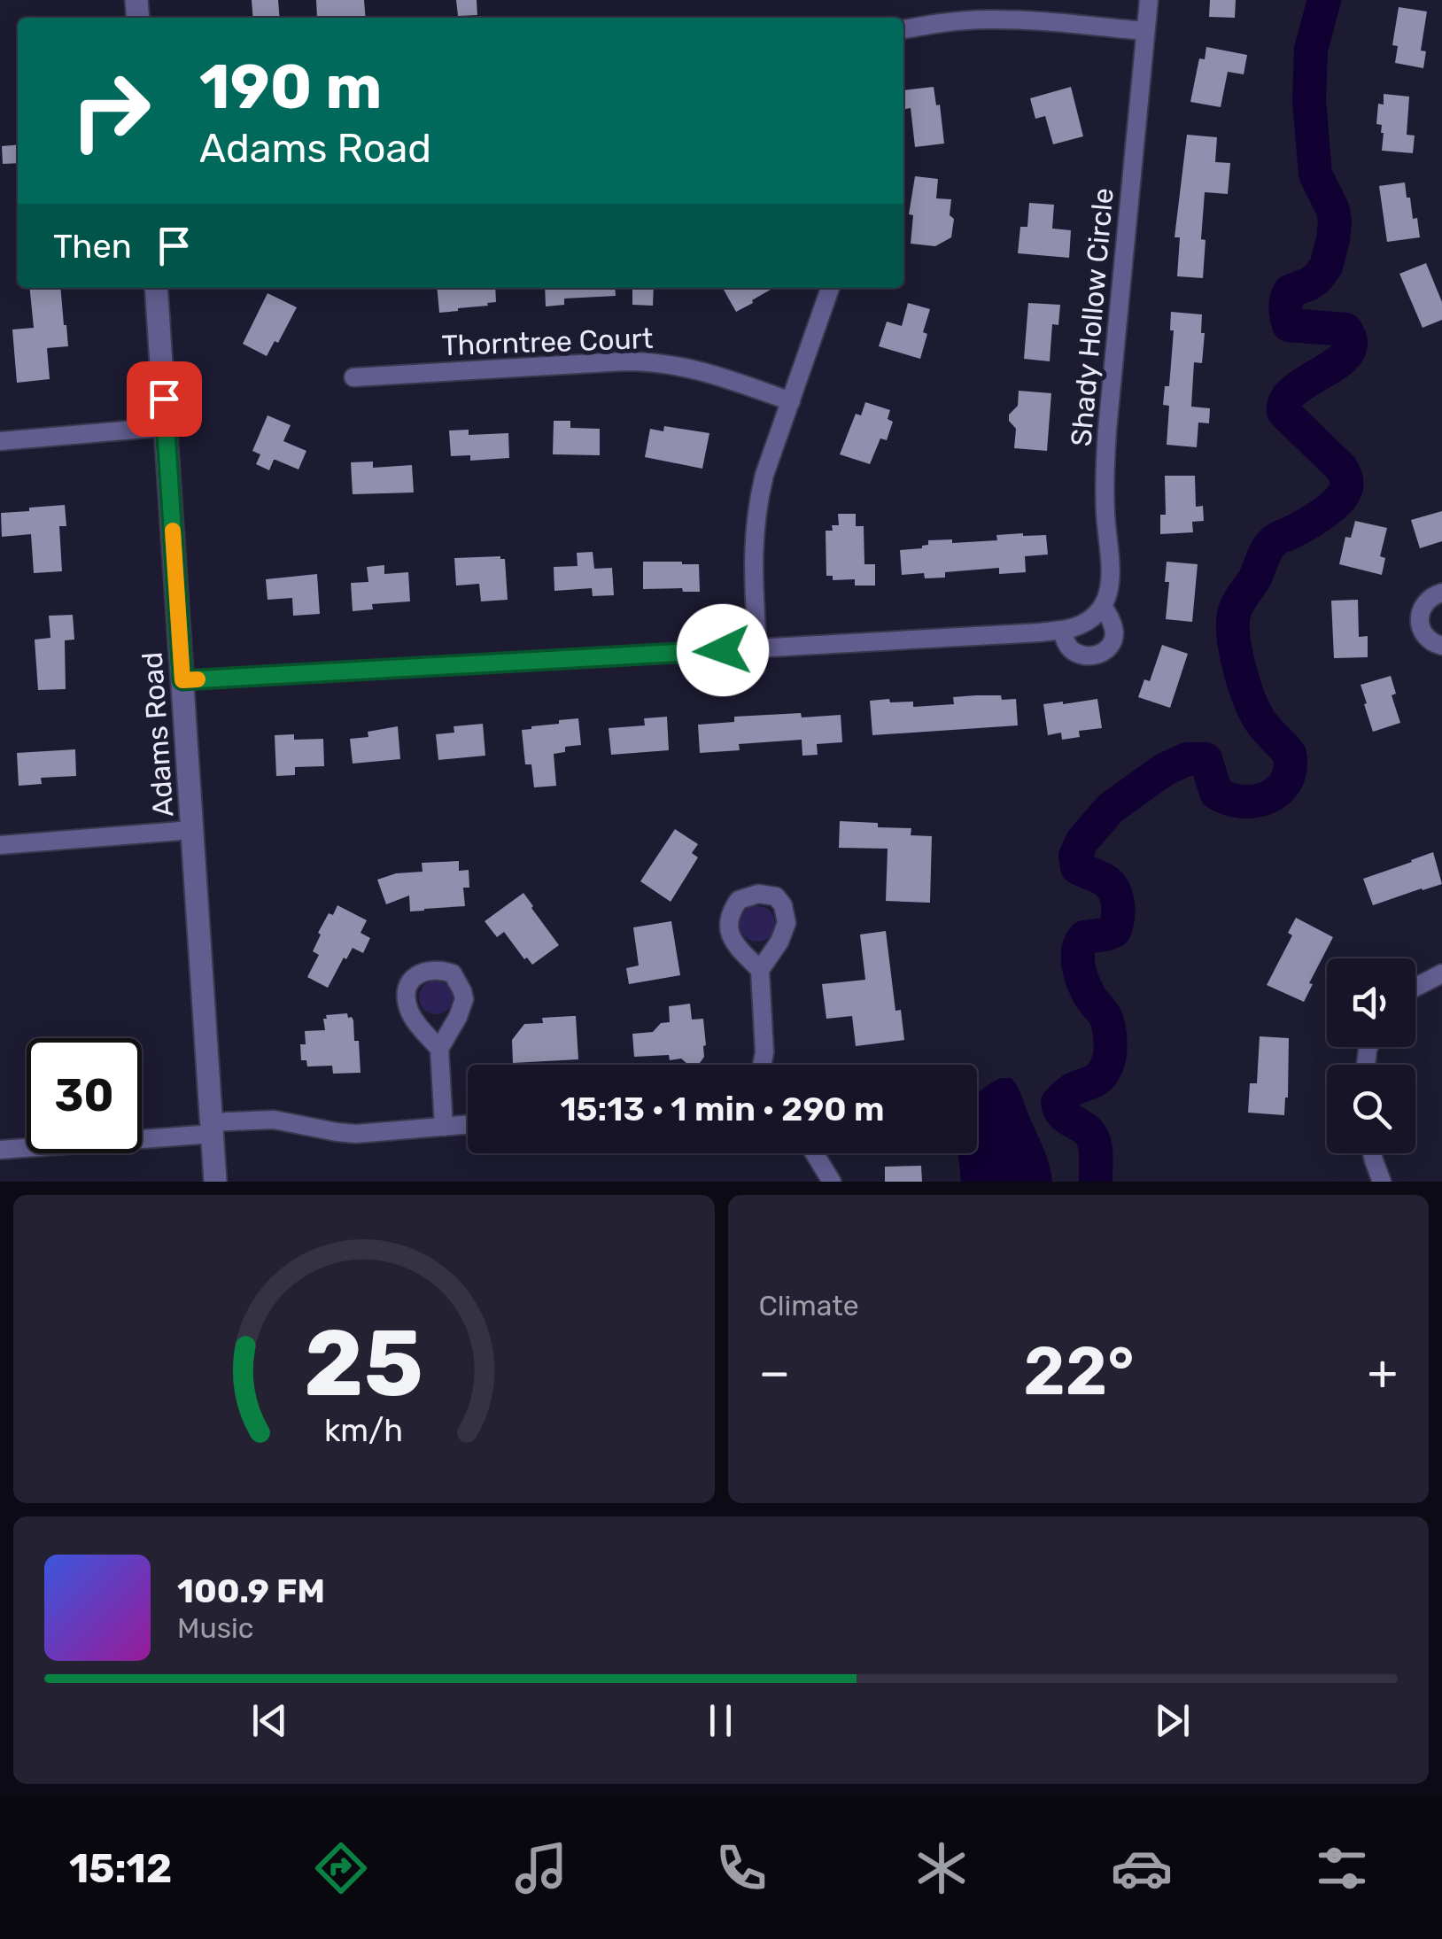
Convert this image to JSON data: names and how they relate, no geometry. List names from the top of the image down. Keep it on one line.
{"streets":{"street":["Shady Hollow Circle","Thorntree Court","Adams Road"]},"page":{"turn":["190 m","Adams Road"],"then":"Then","limit":"30","trip":"15:13 · 1 min · 290 m","tile":"Climate","heat":["−","22°","+"],"song":["100.9 FM","Music"],"tabs":"15:12","gauge":["25","km/h"]}}
